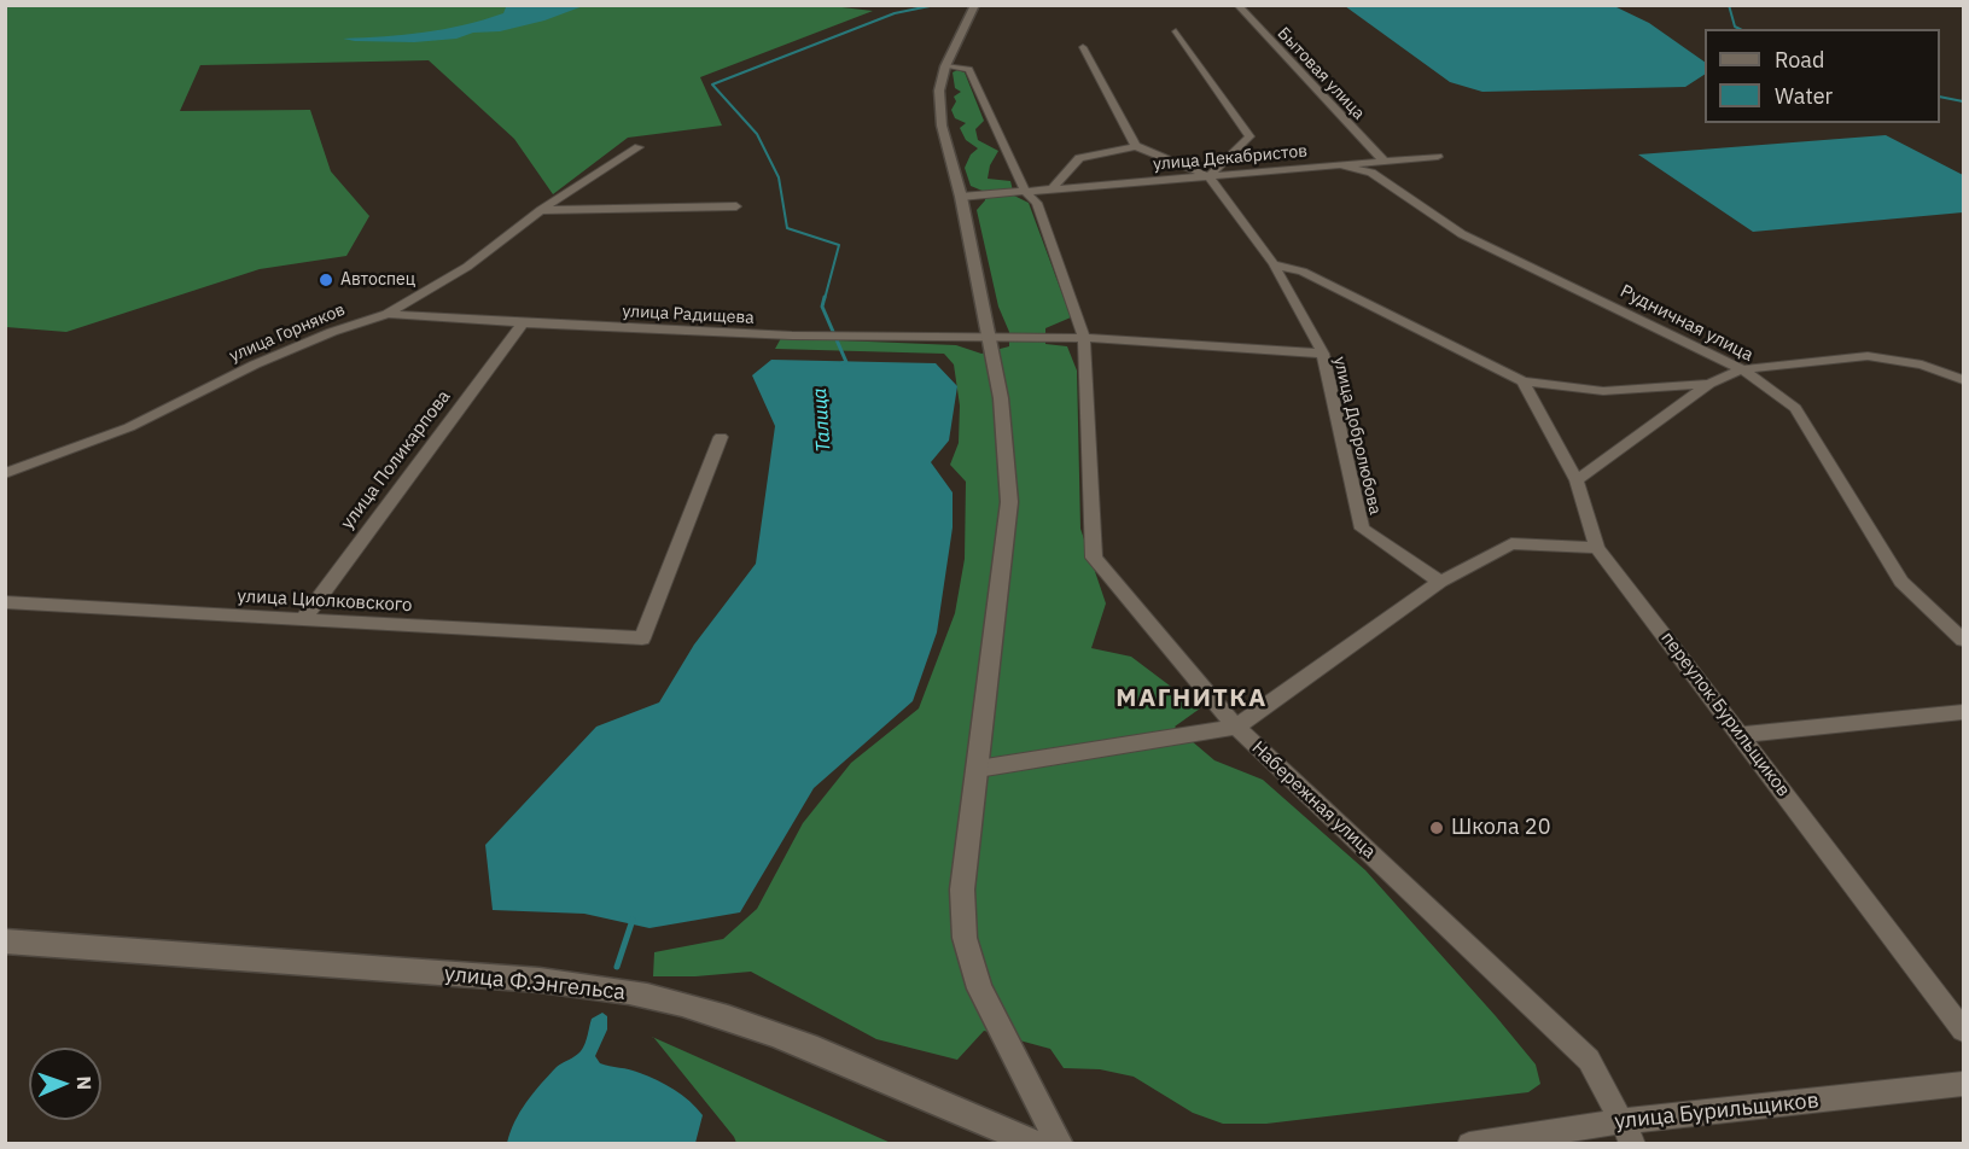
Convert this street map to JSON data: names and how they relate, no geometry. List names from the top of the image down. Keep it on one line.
{"streets":{"street":["Бытовая улица","улица Декабристов","улица Радищева","Рудничная улица","улица Горняков","улица Добролюбова","улица Поликарпова","улица Циолковского","переулок Бурильщиков","Набережная улица","улица Ф.Энгельса","улица Бурильщиков"]},"crossings":[["Бытовая улица","улица Декабристов"],["улица Декабристов","Рудничная улица"],["улица Декабристов","улица Добролюбова"],["улица Декабристов","Набережная улица"],["улица Радищева","улица Горняков"],["улица Радищева","улица Добролюбова"],["улица Радищева","улица Поликарпова"],["улица Радищева","Набережная улица"],["улица Поликарпова","улица Циолковского"],["Набережная улица","улица Бурильщиков"]],"districts":["МАГНИТКА"],"water":["Талица"],"places":["Автоспец","Школа 20"],"legend":["Road","Water"],"north":"right"}
